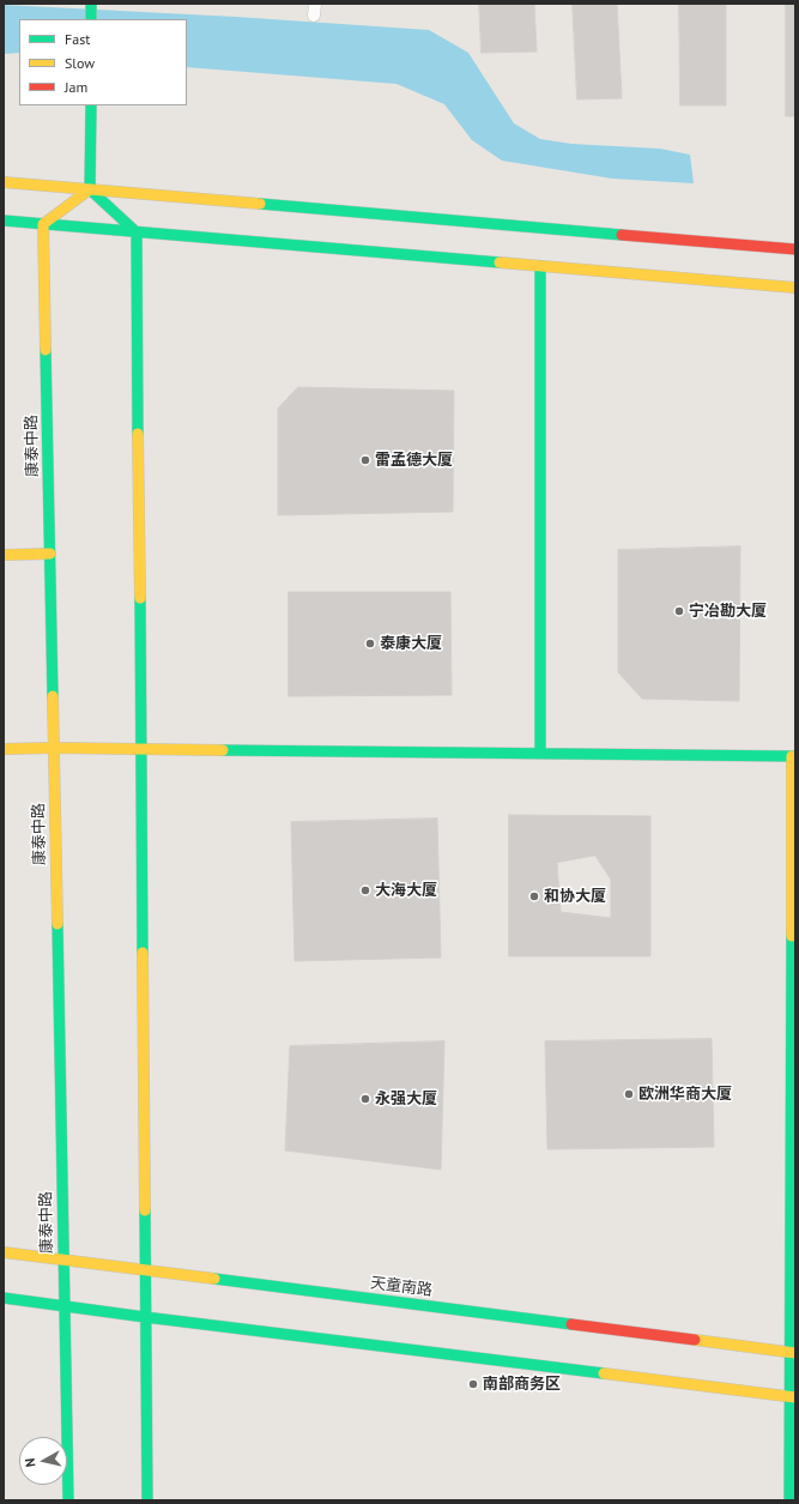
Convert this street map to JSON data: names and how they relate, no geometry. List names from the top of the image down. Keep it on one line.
{"streets":{"street":["康泰中路","天童南路"]},"crossings":[["康泰中路","天童南路"]],"places":["雷孟德大厦","宁冶勘大厦","泰康大厦","大海大厦","和协大厦","欧洲华商大厦","永强大厦","南部商务区"],"legend":["Fast","Slow","Jam"],"north":"left"}
